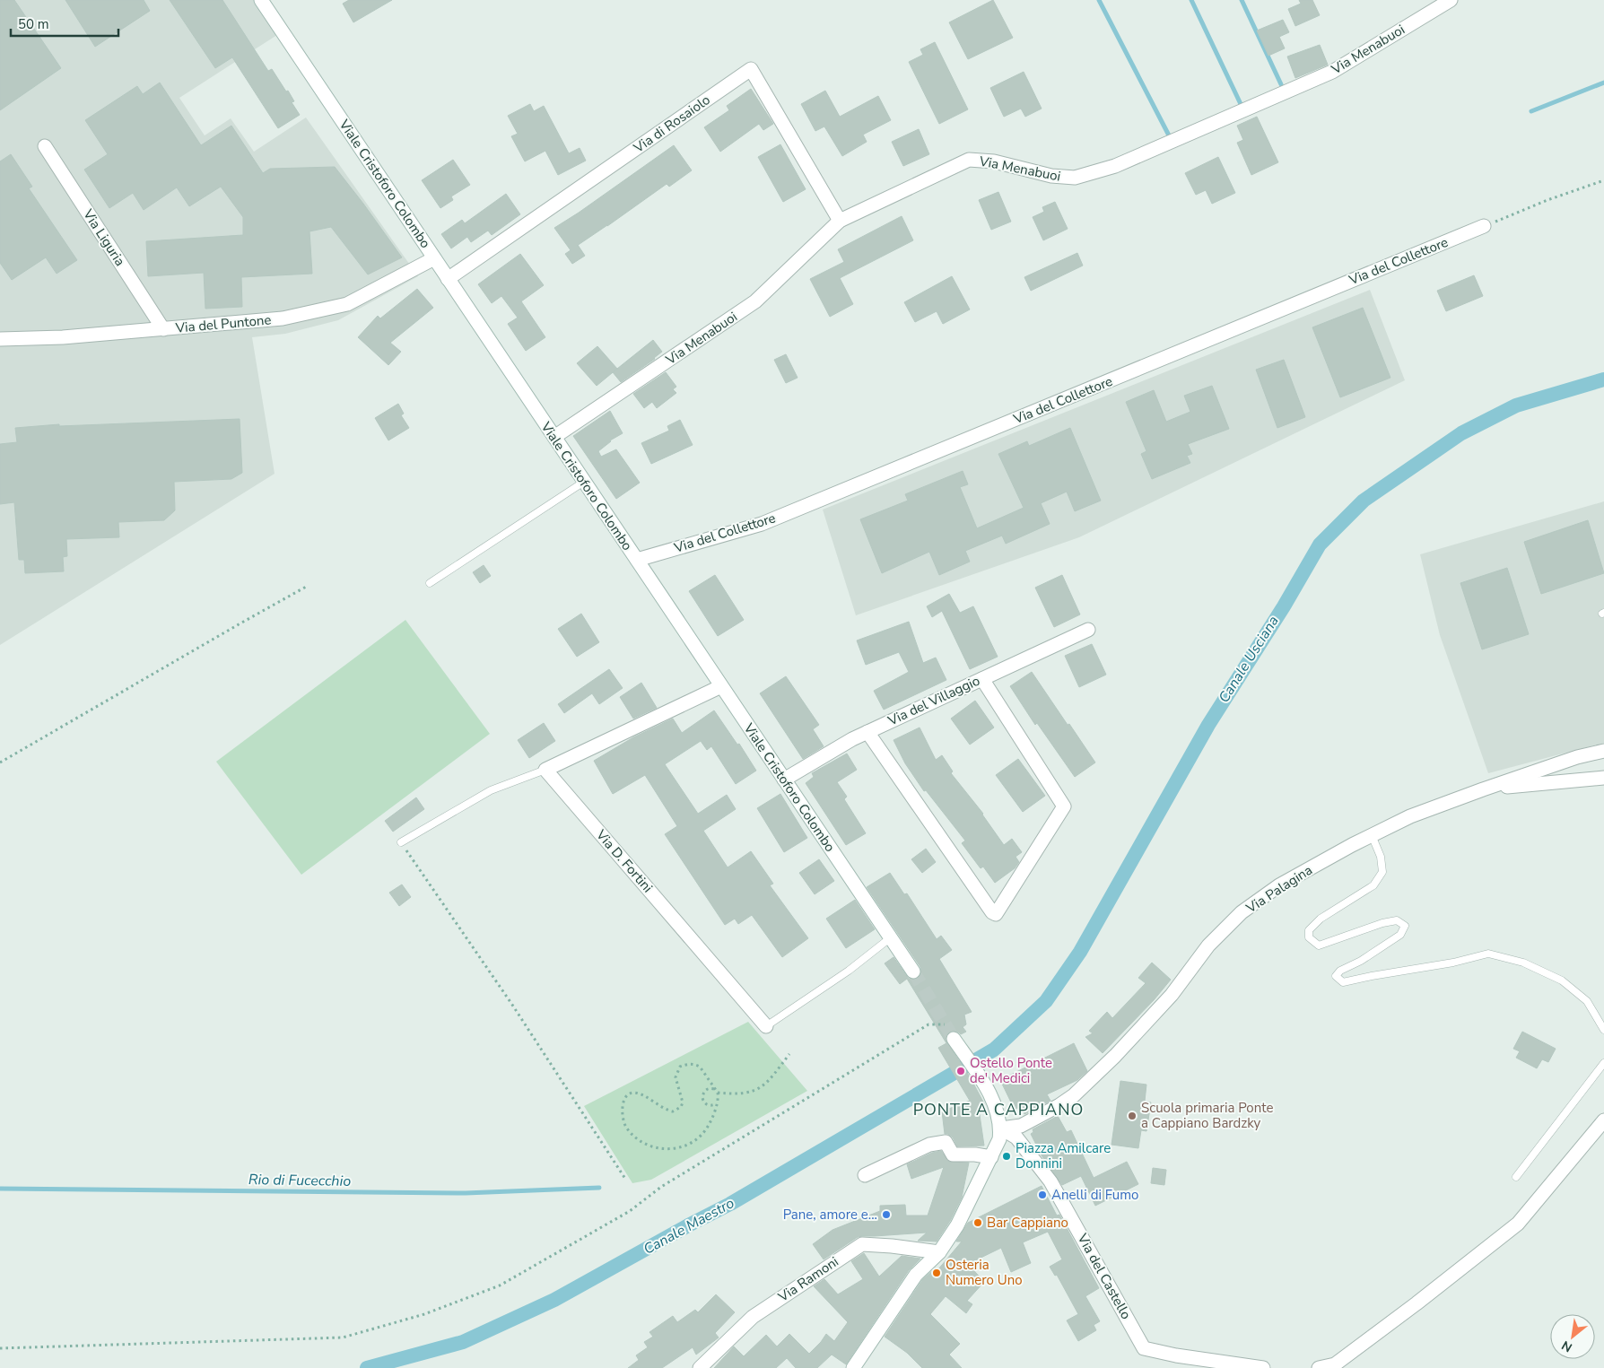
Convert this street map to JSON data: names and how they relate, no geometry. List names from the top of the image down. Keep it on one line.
{"streets":{"street":["Via Menabuoi","Via di Rosaiolo","Viale Cristoforo Colombo","Via Liguria","Via del Collettore","Via del Puntone","Via del Villaggio","Via D. Fortini","Via Palagina","Via del Castello","Via Ramoni"]},"crossings":[["Via Menabuoi","Via di Rosaiolo"],["Via Menabuoi","Viale Cristoforo Colombo"],["Via di Rosaiolo","Viale Cristoforo Colombo"],["Viale Cristoforo Colombo","Via del Collettore"],["Viale Cristoforo Colombo","Via del Puntone"],["Viale Cristoforo Colombo","Via del Villaggio"],["Viale Cristoforo Colombo","Via D. Fortini"],["Via Liguria","Via del Puntone"],["Via Palagina","Via del Castello"]],"districts":["PONTE A CAPPIANO"],"water":["Canale Usciana","Rio di Fucecchio","Canale Maestro"],"places":["Ostello Ponte de' Medici","Scuola primaria Ponte a Cappiano Bardzky","Piazza Amilcare Donnini","Anelli di Fumo","Pane, amore e...","Bar Cappiano","Osteria Numero Uno"],"scale_bar":"50 m","north":"bottom left"}
